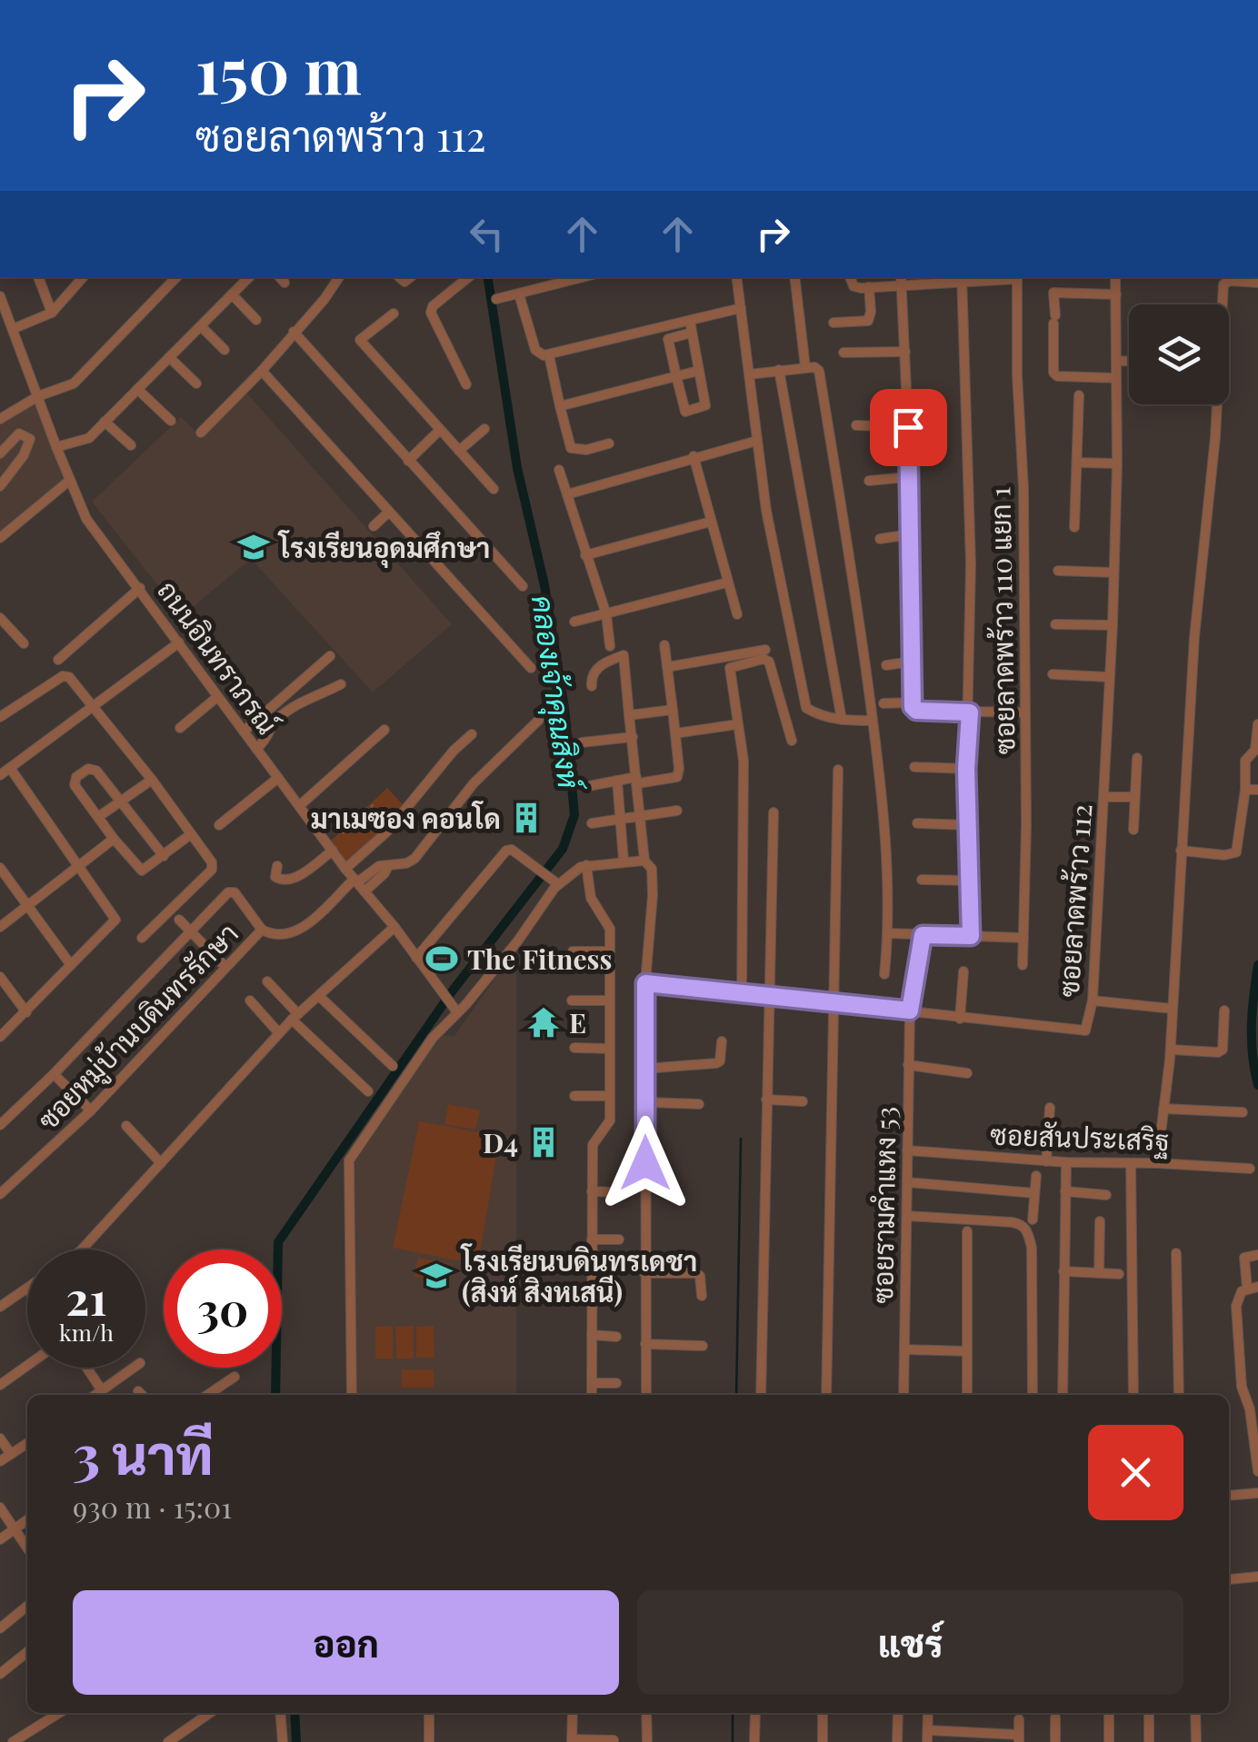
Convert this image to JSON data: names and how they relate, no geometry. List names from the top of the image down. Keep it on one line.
{"streets":{"street":["ซอยลาดพร้าว 110 แยก 1","ถนนอินทราภรณ์","ซอยลาดพร้าว 112","ซอยหมู่บ้านบดินทรรักษา","ซอยสันประเสริฐ","ซอยรามคำแหง 53"]},"crossings":[["ถนนอินทราภรณ์","ซอยหมู่บ้านบดินทรรักษา"],["ซอยลาดพร้าว 112","ซอยรามคำแหง 53"],["ซอยสันประเสริฐ","ซอยรามคำแหง 53"]],"water":["คลองเจ้าคุณสิงห์"],"places":{"school or university":["โรงเรียนอุดมศึกษา","โรงเรียนบดินทรเดชา (สิงห์ สิงหเสนี)"],"building":["มาเมซอง คอนโด","D4"],"sports":["The Fitness"],"temple":["E"]},"page":{"turn":["150 m","ซอยลาดพร้าว 112"],"speed":"21 km/h","limit":"30","heading":["3 นาที","930 m · 15:01"],"buttons":["ออก","แชร์"]}}
